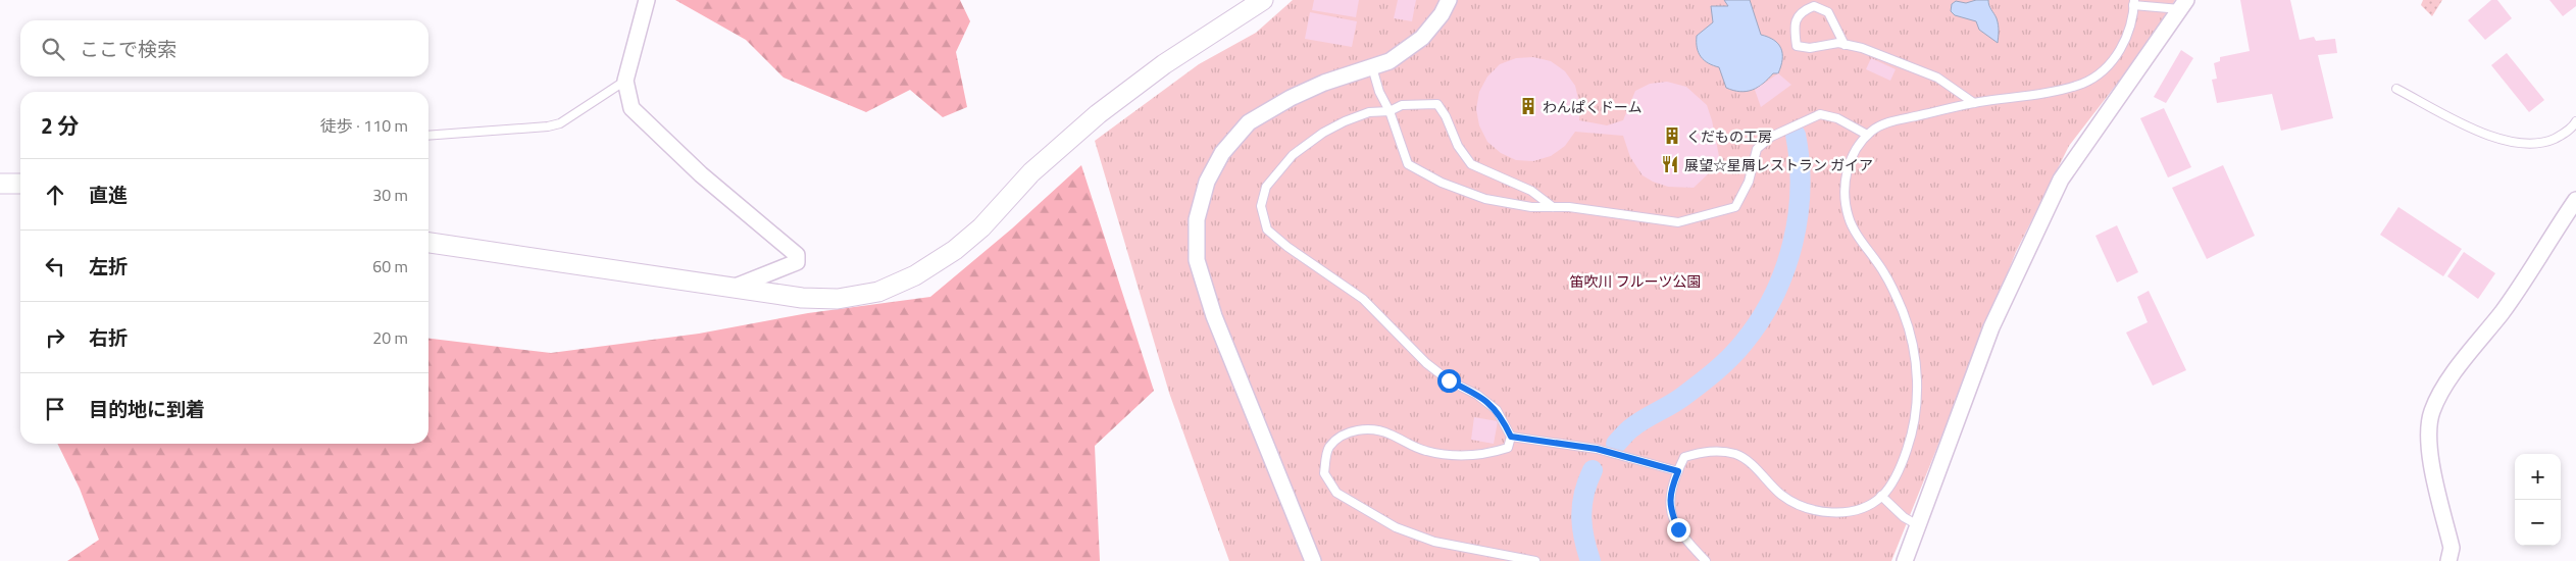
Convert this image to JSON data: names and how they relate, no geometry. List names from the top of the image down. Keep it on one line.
{"parks":["笛吹川 フルーツ公園"],"places":{"building":["わんぱくドーム","くだもの工房"],"restaurant":["展望☆星屑レストラン ガイア"]},"page":{"search":"ここで検索","heading":["2 分","徒歩 · 110 m"],"list":[["直進","30 m"],["左折","60 m"],["右折","20 m"],"目的地に到着"],"map_buttons":["+","−"]}}
